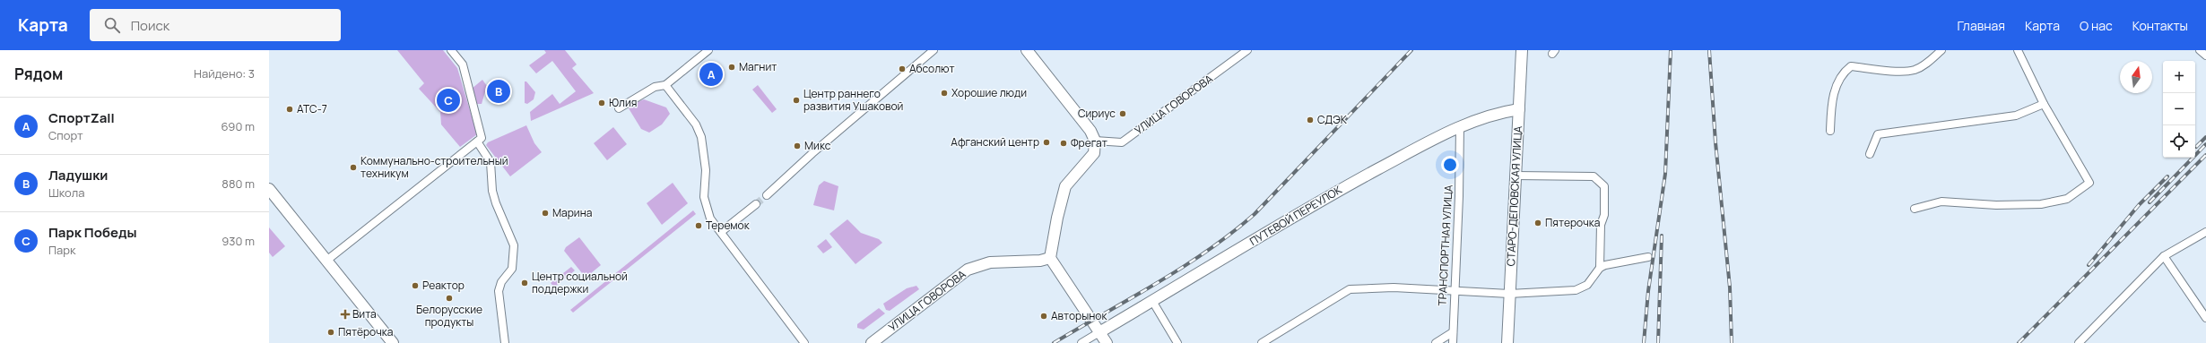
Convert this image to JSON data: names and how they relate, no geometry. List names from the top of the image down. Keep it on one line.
{"streets":{"street":["УЛИЦА ГОВОРОВА","СТАРО-ДЕПОВСКАЯ УЛИЦА","ПУТЕВОЙ ПЕРЕУЛОК","ТРАНСПОРТНАЯ УЛИЦА"]},"crossings":[["СТАРО-ДЕПОВСКАЯ УЛИЦА","ПУТЕВОЙ ПЕРЕУЛОК"],["ПУТЕВОЙ ПЕРЕУЛОК","ТРАНСПОРТНАЯ УЛИЦА"]],"places":{"other":["Магнит","Абсолют","Хорошие люди","Центр раннего развития Ушаковой","Юлия","АТС-7","Сириус","СДЭК","Афганский центр","Фрегат","Микс","Коммунально-строительный техникум","Марина","Пятерочка","Теремок","Центр социальной поддержки","Реактор","Белорусские продукты","Авторынок","Пятёрочка"],"health":["Вита"]},"north":"top","page":{"header":"Карта","search":"Поиск","nav":["Главная","Карта","О нас","Контакты"],"heading":["Рядом","Найдено: 3"],"map_buttons":["+","−"],"pins":["A","B","C"],"list":[{"mark":"A","name":"СпортZall","note":"Спорт","value":"690 m"},{"mark":"B","name":"Ладушки","note":"Школа","value":"880 m"},{"mark":"C","name":"Парк Победы","note":"Парк","value":"930 m"}]}}
